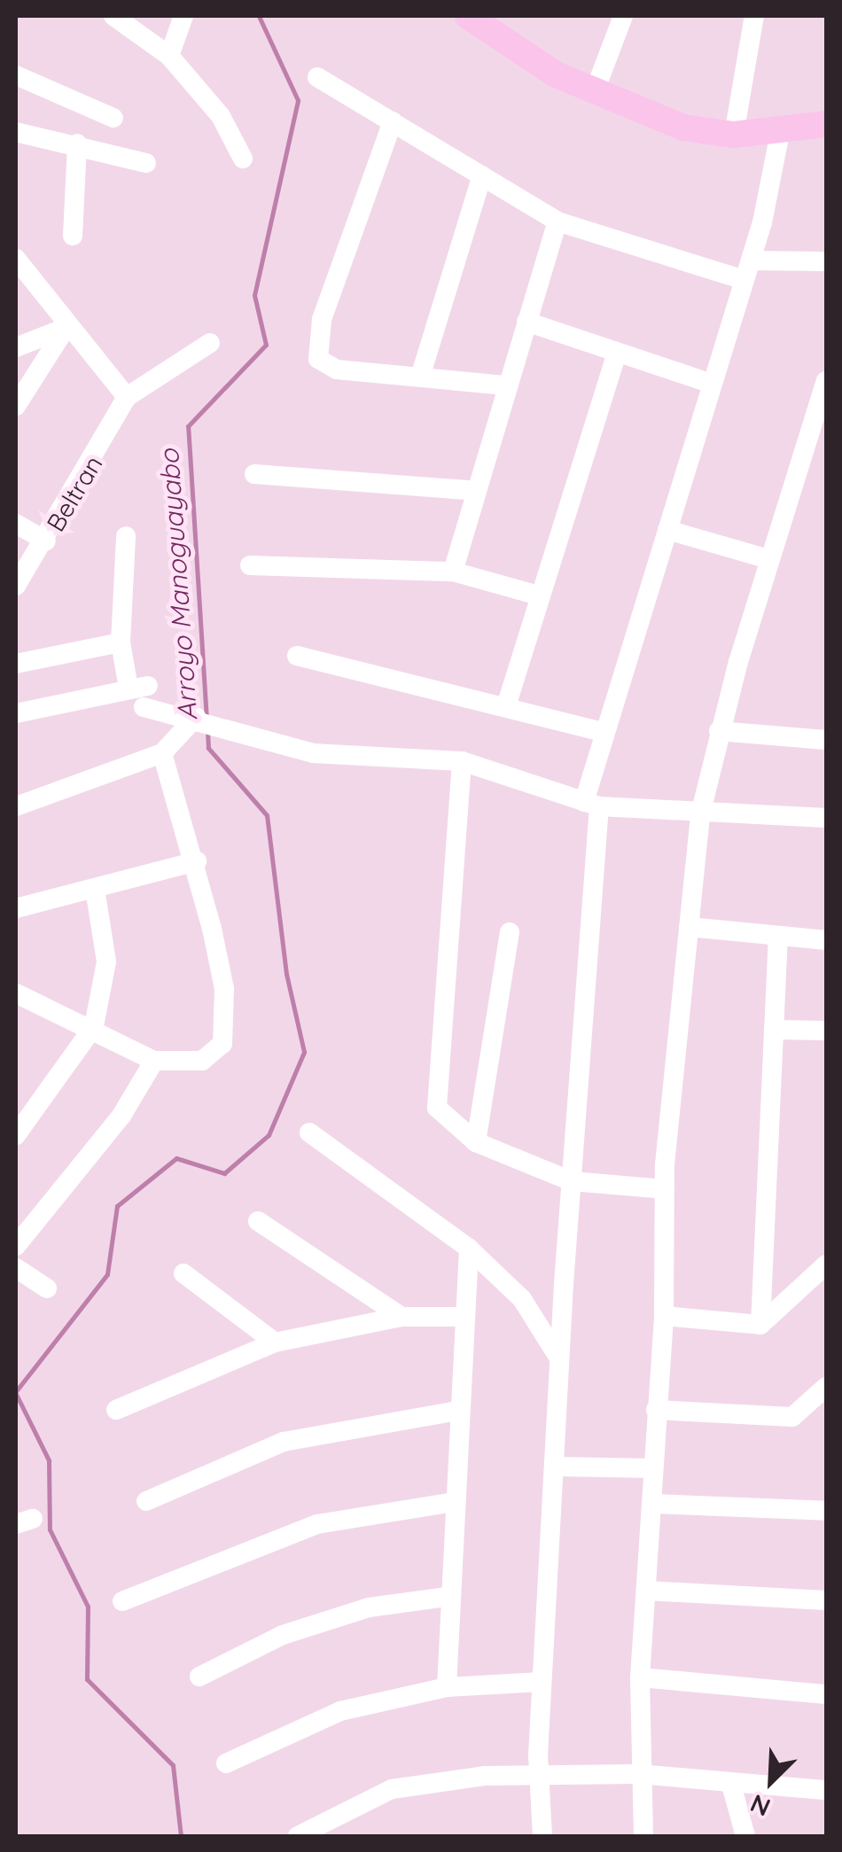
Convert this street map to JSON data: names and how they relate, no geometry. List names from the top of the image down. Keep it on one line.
{"streets":{"street":["Beltran"]},"water":["Arroyo Manoguayabo"],"north":"bottom left"}
